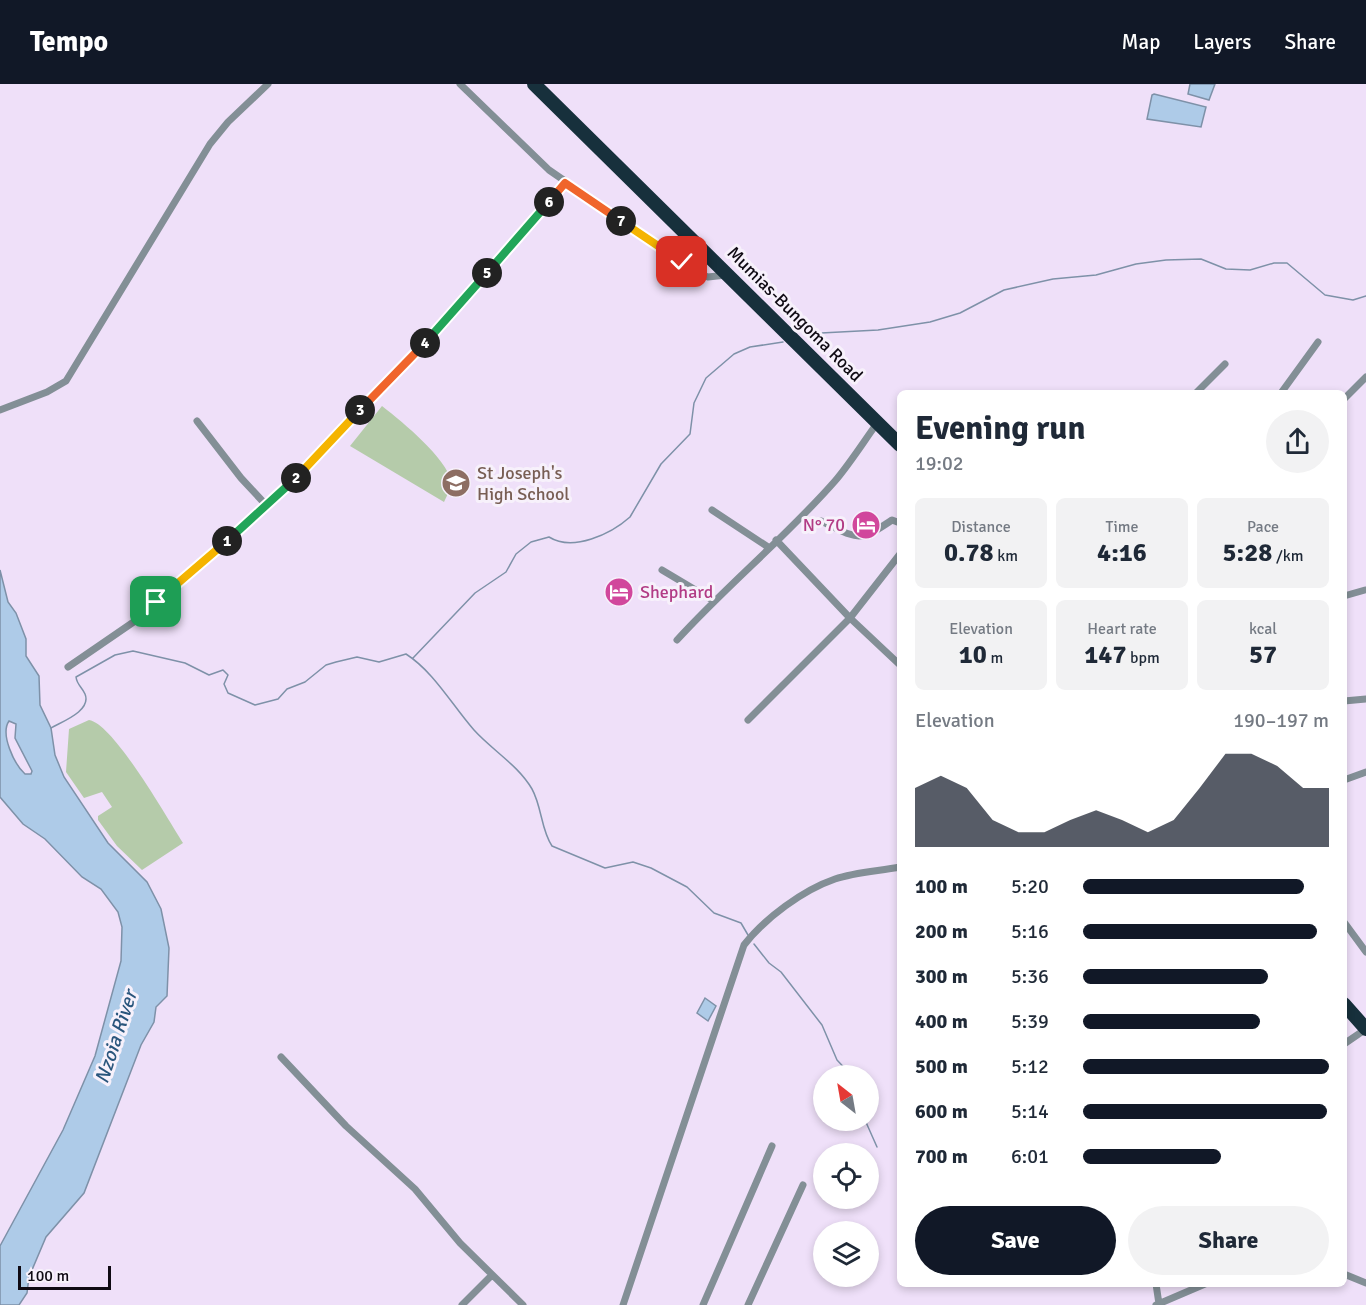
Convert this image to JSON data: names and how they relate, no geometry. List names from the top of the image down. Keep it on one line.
{"streets":{"highway":["Mumias-Bungoma Road"]},"water":["Nzoia River"],"places":{"school or university":["St Joseph's High School"],"hotel":["N° 70","Shephard"]},"scale_bar":"100 m","north":"top left","page":{"header":"Tempo","nav":["Map","Layers","Share"],"pins":["6","7","5","4","3","2","1"],"heading":["Evening run","19:02"],"stats":[["Distance","0.78 km"],["Time","4:16"],["Pace","5:28 /km"],["Elevation","10 m"],["Heart rate","147 bpm"],["kcal","57"]],"chart":["Elevation","190–197 m"],"list":[{"name":"100 m","note":"5:20"},{"name":"200 m","note":"5:16"},{"name":"300 m","note":"5:36"},{"name":"400 m","note":"5:39"},{"name":"500 m","note":"5:12"},{"name":"600 m","note":"5:14"},{"name":"700 m","note":"6:01"}],"buttons":["Save","Share"],"scale":"100 m"}}
